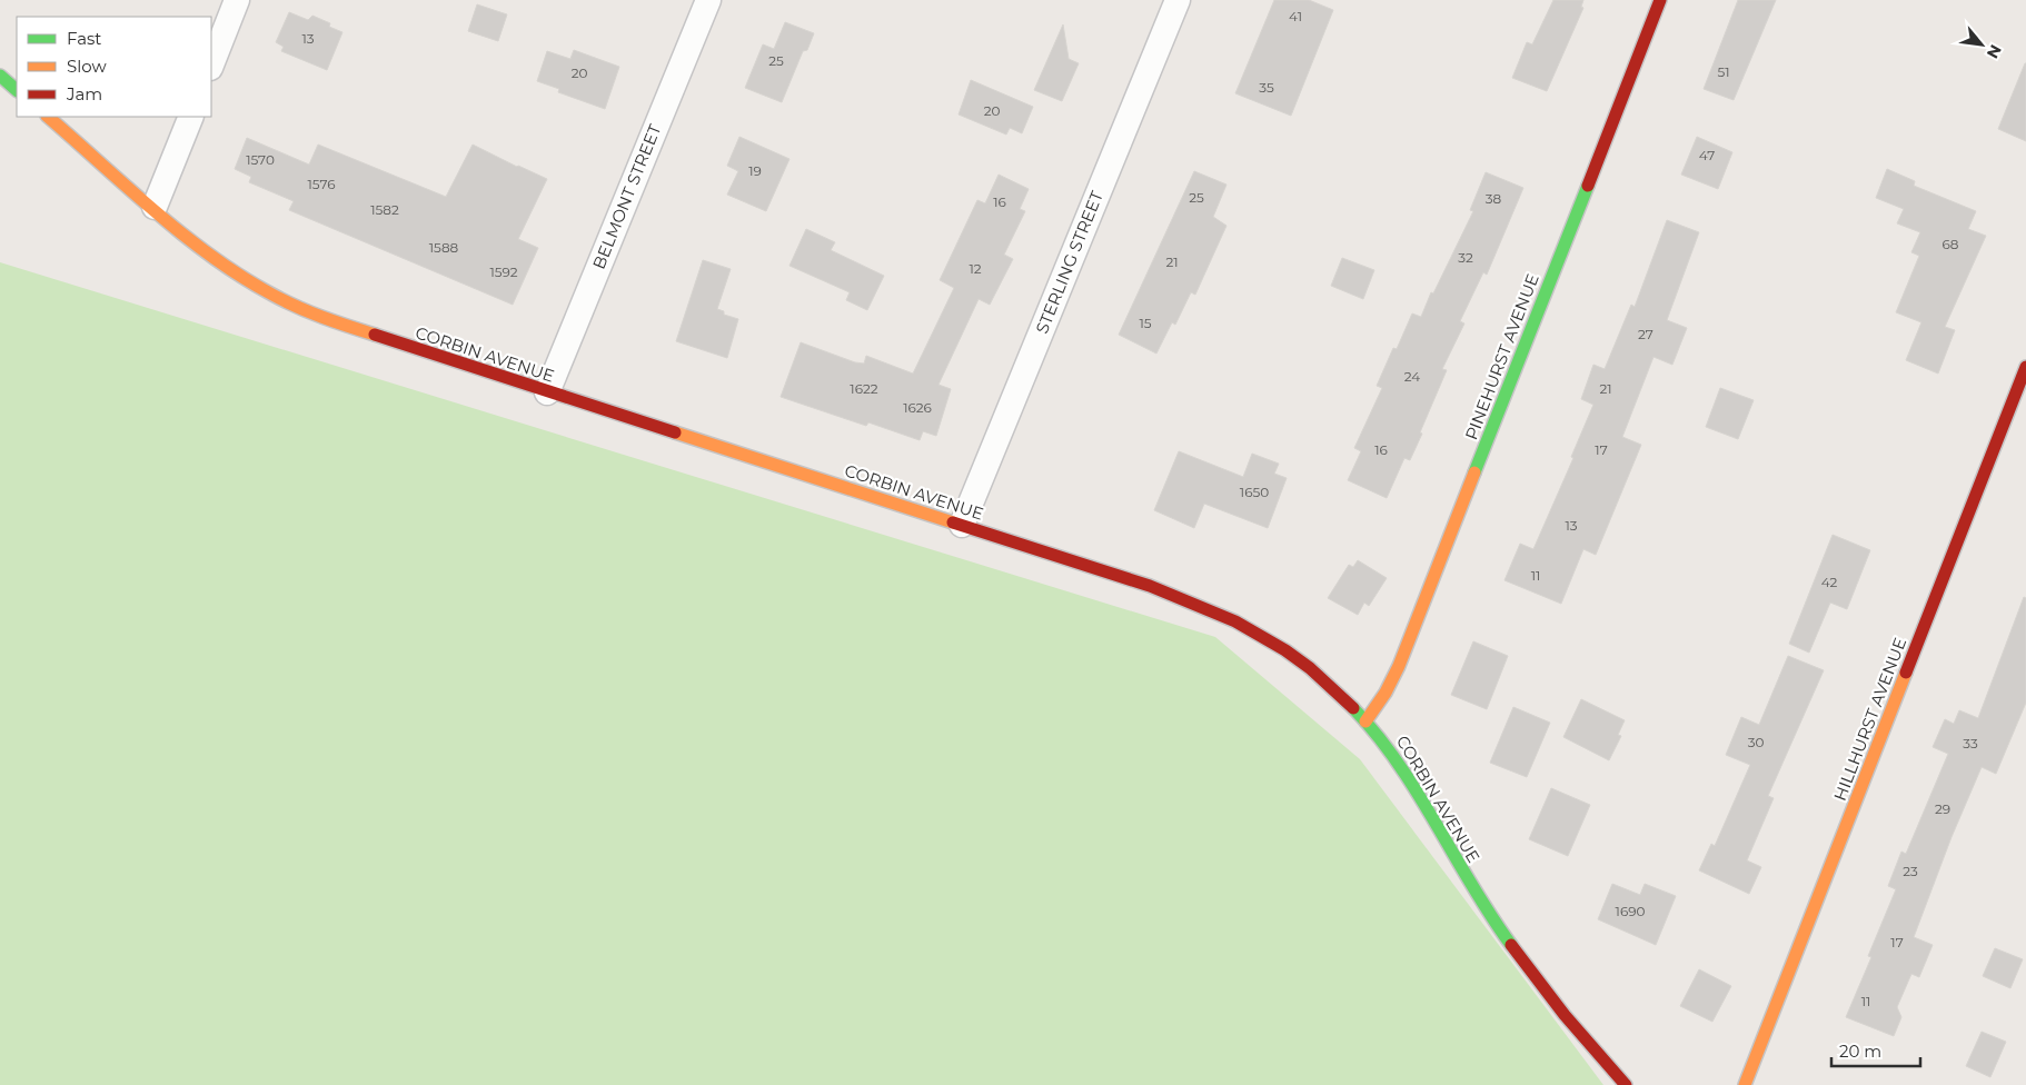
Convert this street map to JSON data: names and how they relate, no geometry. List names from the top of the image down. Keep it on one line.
{"streets":{"main road":["CORBIN AVENUE","PINEHURST AVENUE","HILLHURST AVENUE"],"street":["BELMONT STREET","STERLING STREET"]},"crossings":[["BELMONT STREET","CORBIN AVENUE"],["STERLING STREET","CORBIN AVENUE"],["CORBIN AVENUE","PINEHURST AVENUE"]],"house_numbers":["41","13","25","51","20","35","20","47","1570","19","1576","25","38","16","1582","68","1588","32","21","12","1592","15","27","24","1622","21","1626","16","17","1650","13","11","42","30","33","29","23","1690","17","11"],"legend":["Fast","Slow","Jam"],"scale_bar":"20 m","north":"bottom right"}
